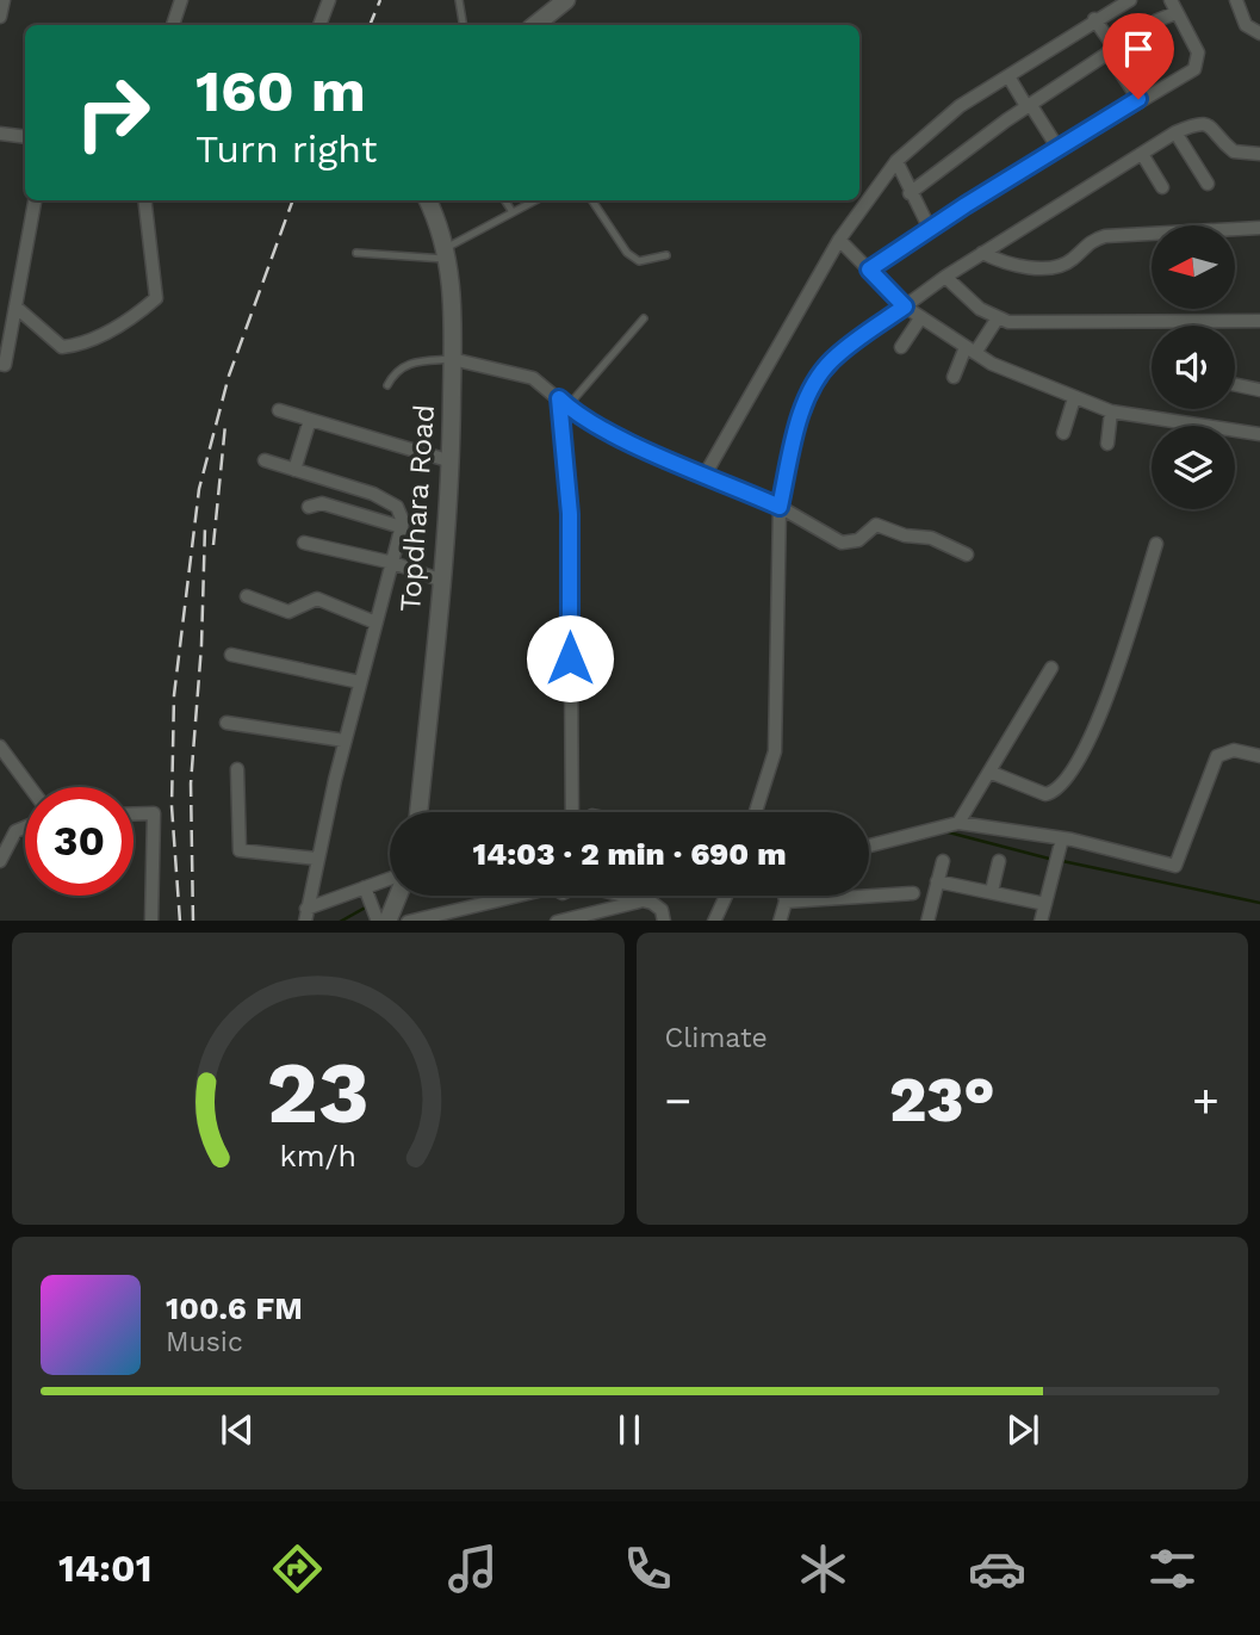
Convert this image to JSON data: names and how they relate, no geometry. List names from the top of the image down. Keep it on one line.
{"streets":{"street":["Topdhara Road"]},"north":"left","page":{"turn":["160 m","Turn right"],"limit":"30","trip":"14:03 · 2 min · 690 m","tile":"Climate","heat":["−","23°","+"],"song":["100.6 FM","Music"],"tabs":"14:01","gauge":["23","km/h"]}}
